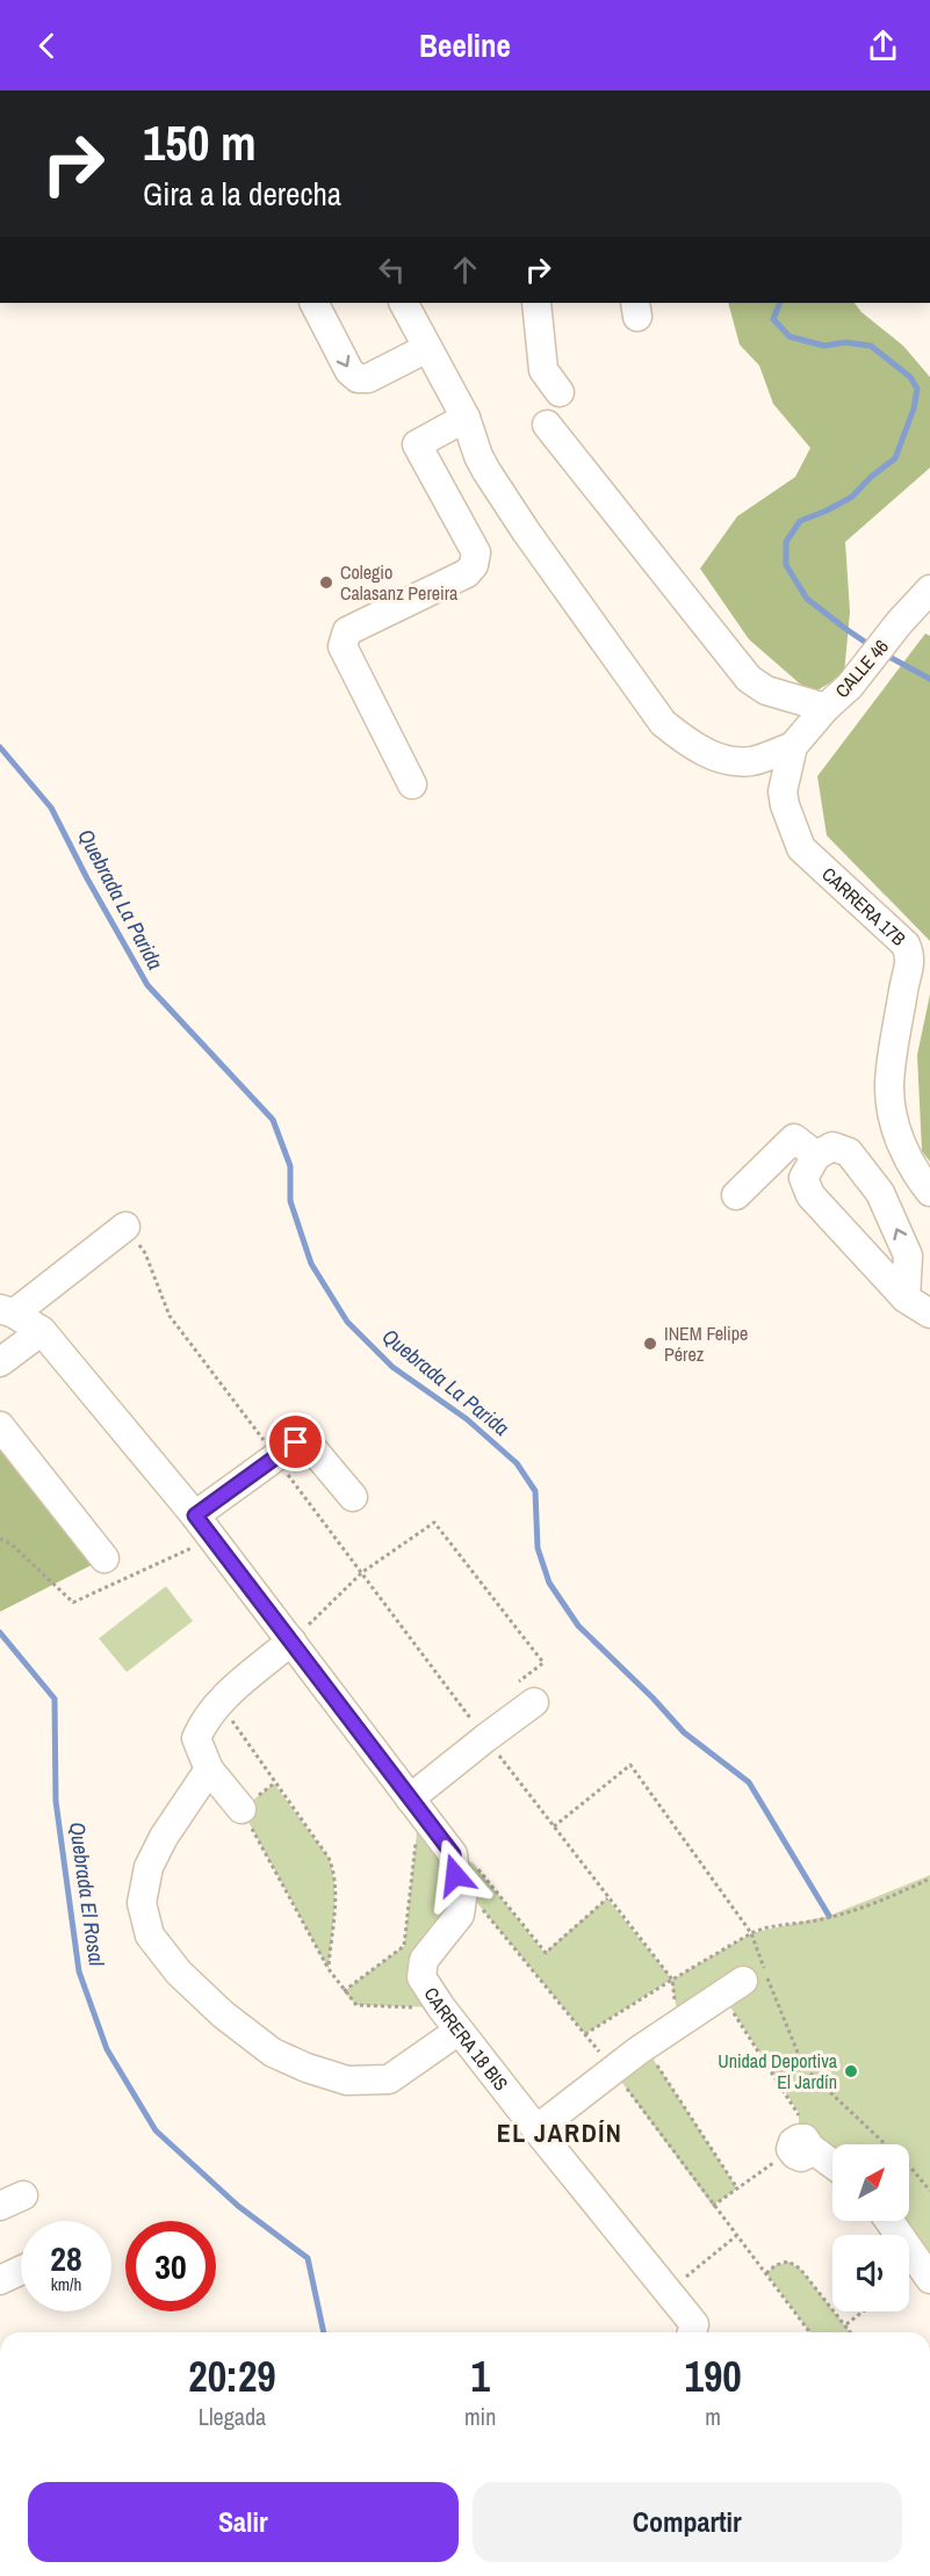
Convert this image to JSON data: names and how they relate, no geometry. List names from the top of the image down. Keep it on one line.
{"streets":{"street":["CALLE 46","CARRERA 17B","CARRERA 18 BIS"]},"crossings":[["CALLE 46","CARRERA 17B"]],"districts":["EL JARDÍN"],"water":["Quebrada La Parida","Quebrada El Rosal"],"places":["Colegio Calasanz Pereira","INEM Felipe Pérez","Unidad Deportiva El Jardín"],"north":"top right","page":{"header":"Beeline","turn":["150 m","Gira a la derecha"],"speed":"28 km/h","limit":"30","eta":["20:29","Llegada","1","min","190","m"],"buttons":["Salir","Compartir"]}}
